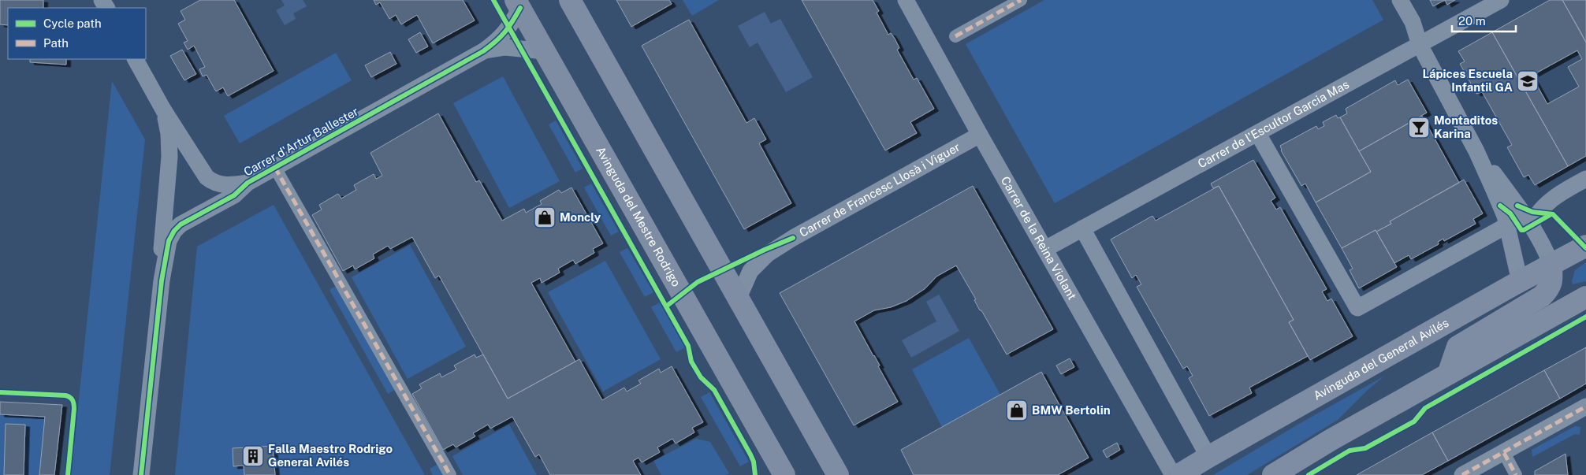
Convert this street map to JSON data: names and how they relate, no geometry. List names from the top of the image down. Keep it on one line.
{"streets":{"main road":["Avinguda del Mestre Rodrigo","Avinguda del General Avilés"],"street":["Carrer de l'Escultor Garcia Mas","Carrer d'Artur Ballester","Carrer de Francesc Llosà i Viguer","Carrer de la Reina Violant"]},"crossings":[["Carrer de l'Escultor Garcia Mas","Carrer de la Reina Violant"],["Carrer d'Artur Ballester","Avinguda del Mestre Rodrigo"],["Carrer de Francesc Llosà i Viguer","Carrer de la Reina Violant"]],"places":{"school or university":["Lápices Escuela Infantil GA"],"bar":["Montaditos Karina"],"shop":["Moncly","BMW Bertolin"],"building":["Falla Maestro Rodrigo General Avilés"]},"legend":["Cycle path","Path"],"scale_bar":"20 m"}
